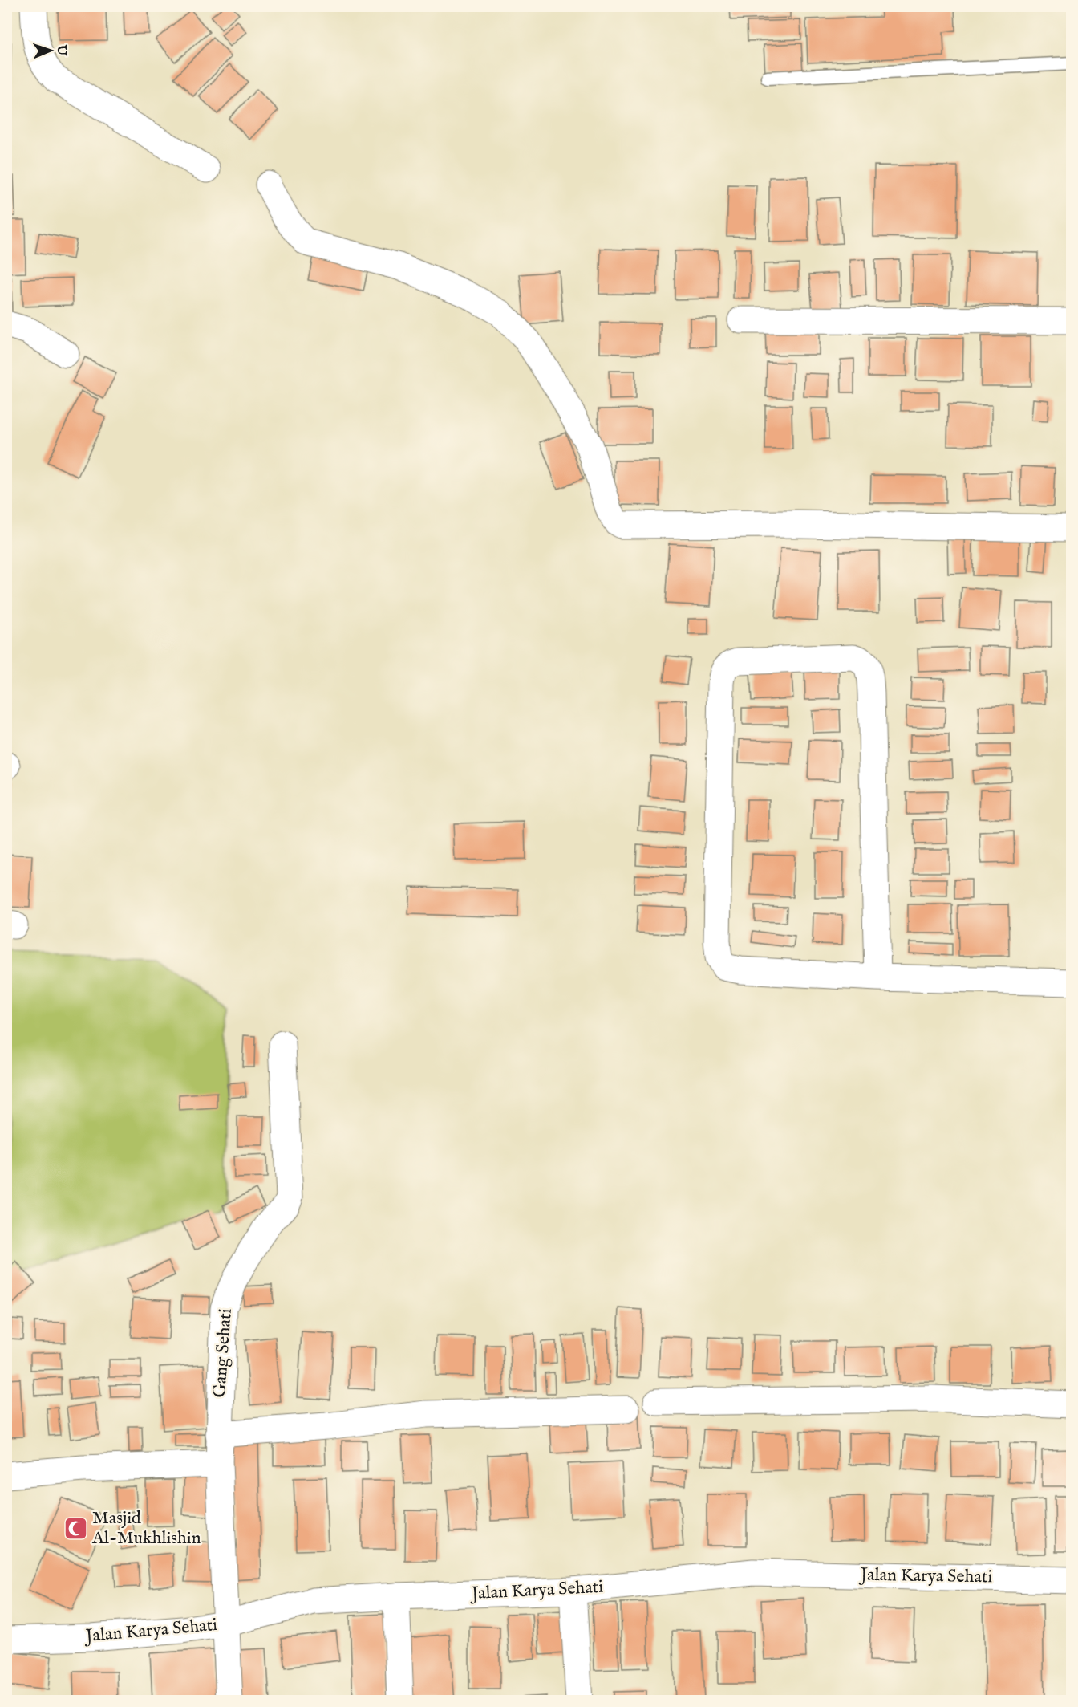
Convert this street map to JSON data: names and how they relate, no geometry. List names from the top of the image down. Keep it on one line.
{"streets":{"street":["Gang Sehati","Jalan Karya Sehati"]},"crossings":[["Gang Sehati","Jalan Karya Sehati"]],"places":{"mosque":["Masjid Al-Mukhlishin"]},"north":"right"}
